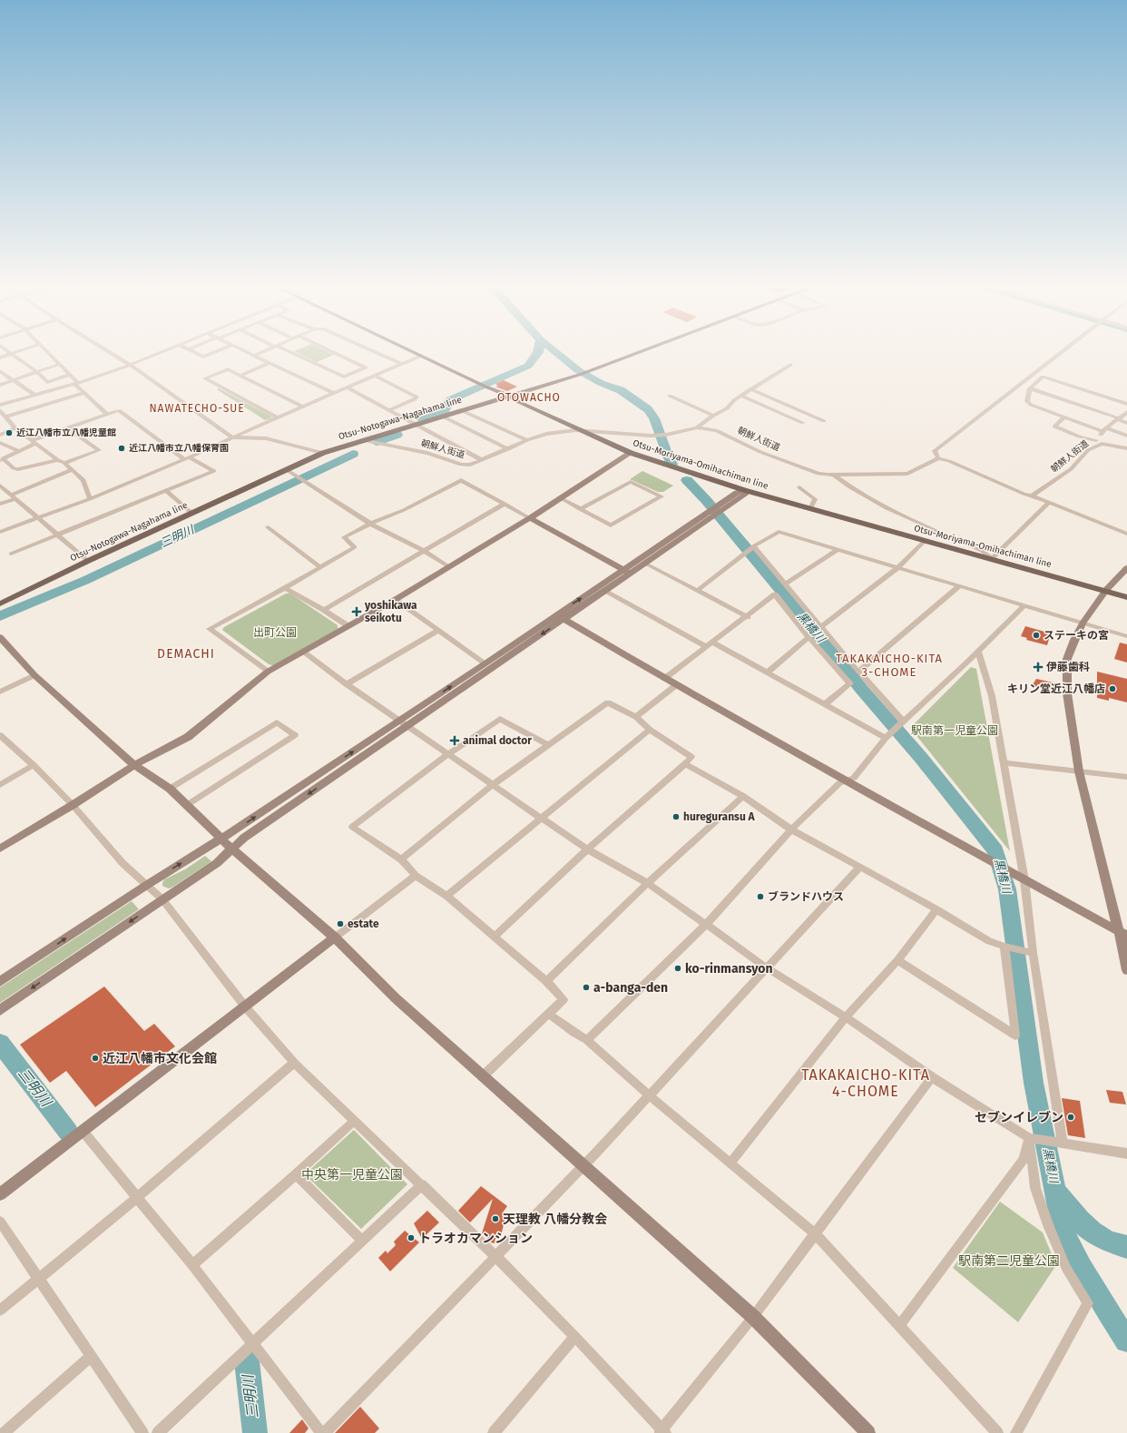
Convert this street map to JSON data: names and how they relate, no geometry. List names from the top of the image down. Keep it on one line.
{"streets":{"main road":["Otsu-Notogawa-Nagahama line","Otsu-Moriyama-Omihachiman line"],"street":["朝鮮人街道"]},"crossings":[["Otsu-Notogawa-Nagahama line","朝鮮人街道"],["Otsu-Notogawa-Nagahama line","Otsu-Moriyama-Omihachiman line"],["朝鮮人街道","Otsu-Moriyama-Omihachiman line"]],"districts":["OTOWACHO","NAWATECHO-SUE","DEMACHI","TAKAKAICHO-KITA 3-CHOME","TAKAKAICHO-KITA 4-CHOME"],"water":["三明川","黒橋川"],"parks":["出町公園","駅南第一児童公園","中央第一児童公園","駅南第二児童公園"],"places":{"other":["近江八幡市立八幡児童館","近江八幡市立八幡保育園","ステーキの宮","キリン堂近江八幡店","hureguransu A","ブランドハウス","estate","ko-rinmansyon","a-banga-den","近江八幡市文化会館","セブンイレブン","天理教 八幡分教会","トラオカマンション"],"health":["yoshikawa seikotu","伊藤歯科","animal doctor"]}}
